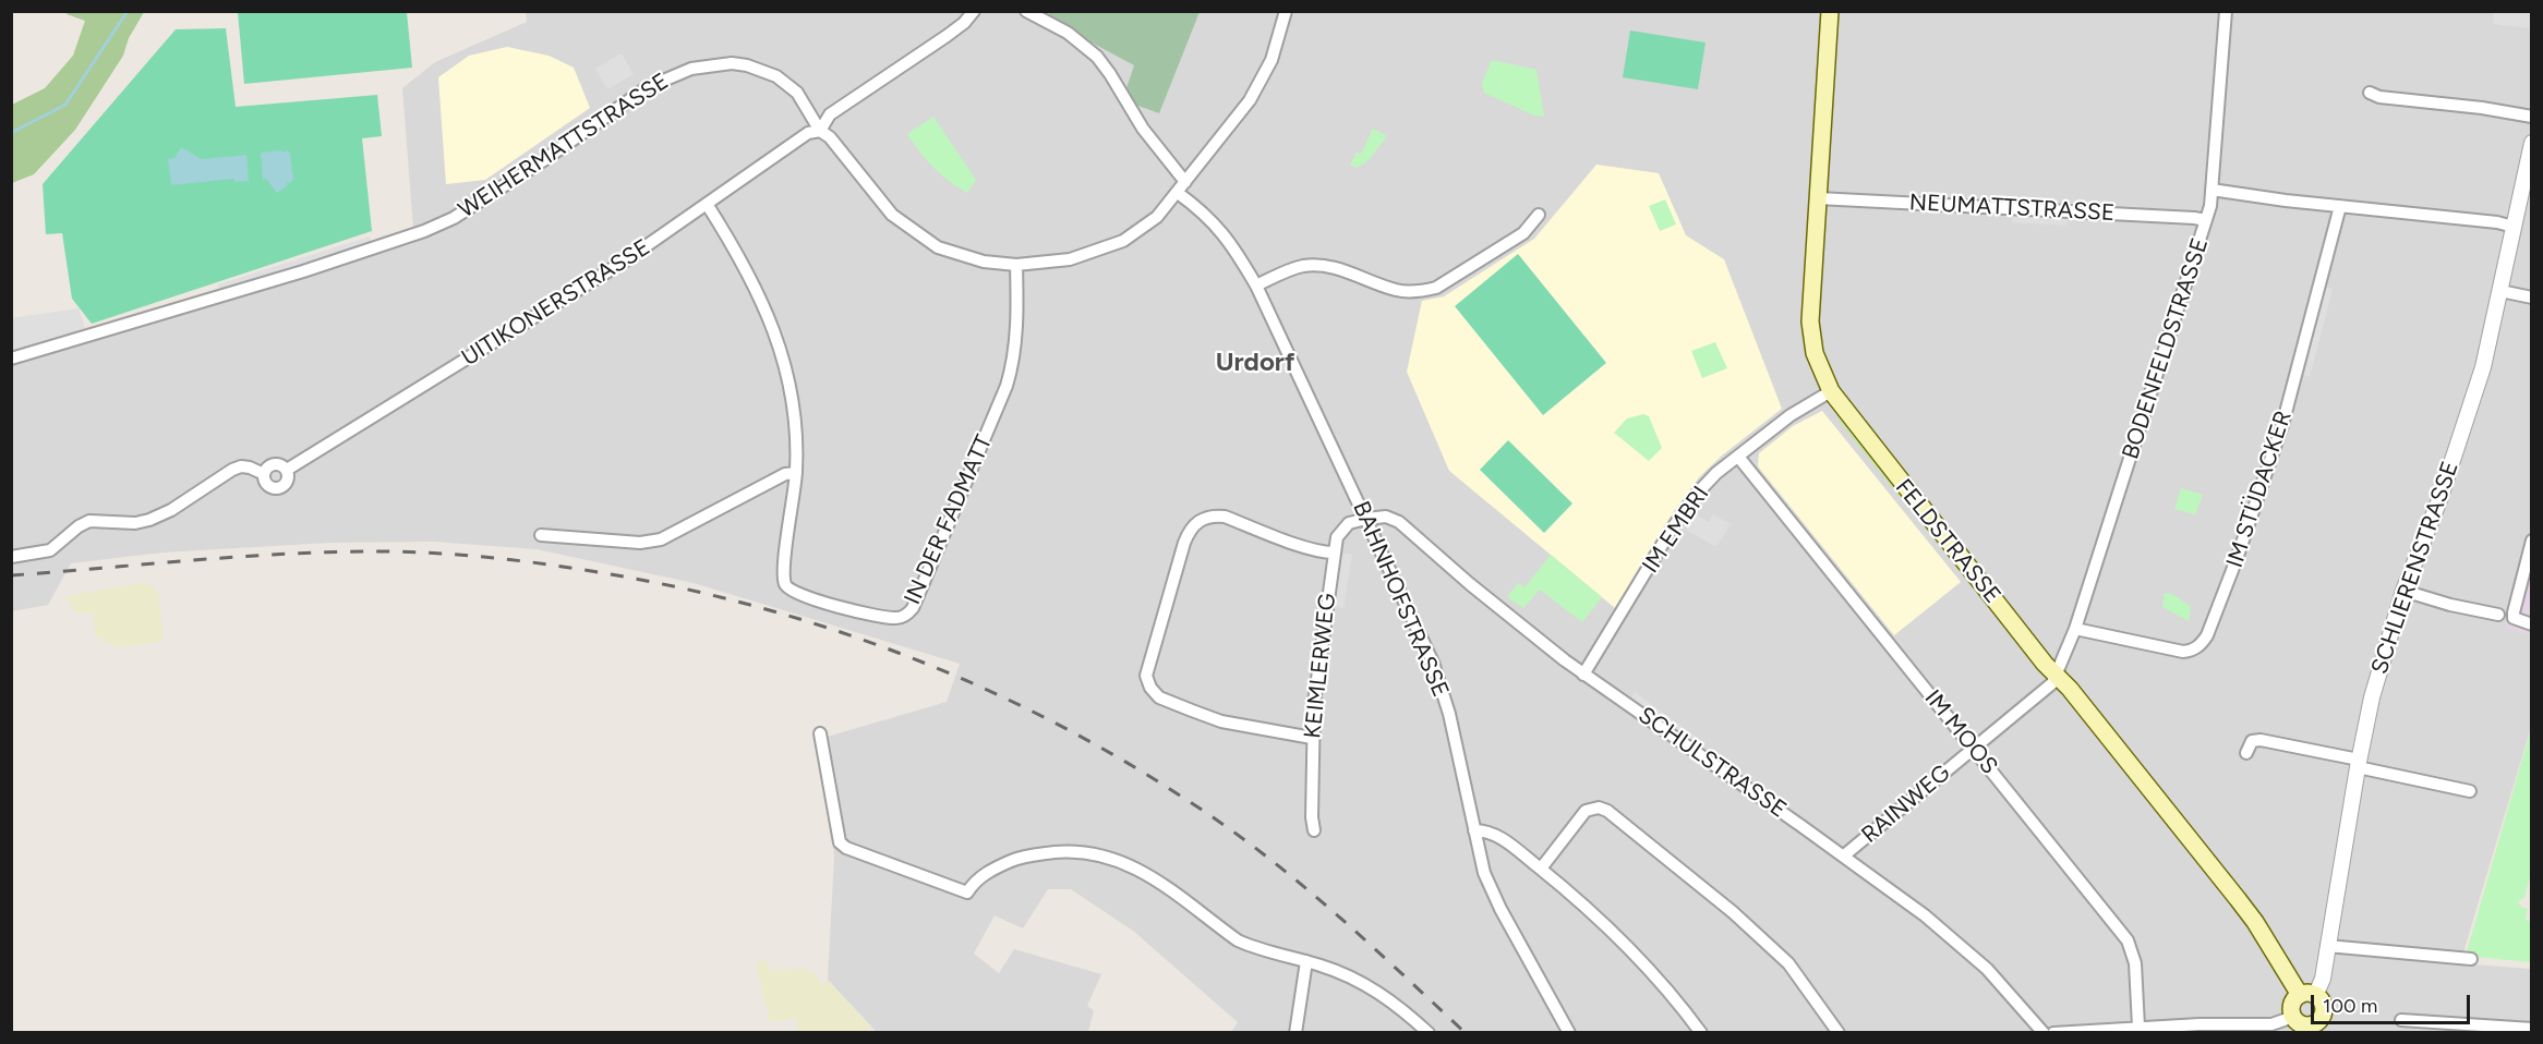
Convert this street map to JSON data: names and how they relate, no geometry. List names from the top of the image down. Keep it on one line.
{"streets":{"main road":["FELDSTRASSE"],"street":["WEIHERMATTSTRASSE","NEUMATTSTRASSE","UITIKONERSTRASSE","BODENFELDSTRASSE","IM STÜDACKER","IN DER FADMATT","IM EMBRI","SCHLIERENSTRASSE","BAHNHOFSTRASSE","KEIMLERWEG","IM MOOS","SCHULSTRASSE","RAINWEG"]},"crossings":[["WEIHERMATTSTRASSE","UITIKONERSTRASSE"],["WEIHERMATTSTRASSE","IN DER FADMATT"],["WEIHERMATTSTRASSE","BAHNHOFSTRASSE"],["NEUMATTSTRASSE","BODENFELDSTRASSE"],["NEUMATTSTRASSE","FELDSTRASSE"],["UITIKONERSTRASSE","IN DER FADMATT"],["BODENFELDSTRASSE","IM STÜDACKER"],["BODENFELDSTRASSE","FELDSTRASSE"],["BODENFELDSTRASSE","RAINWEG"],["IM EMBRI","FELDSTRASSE"],["IM EMBRI","IM MOOS"],["IM EMBRI","SCHULSTRASSE"],["FELDSTRASSE","SCHLIERENSTRASSE"],["FELDSTRASSE","RAINWEG"],["BAHNHOFSTRASSE","KEIMLERWEG"],["BAHNHOFSTRASSE","SCHULSTRASSE"],["KEIMLERWEG","SCHULSTRASSE"],["IM MOOS","RAINWEG"],["SCHULSTRASSE","RAINWEG"]],"districts":["Urdorf"],"scale_bar":"100 m"}
